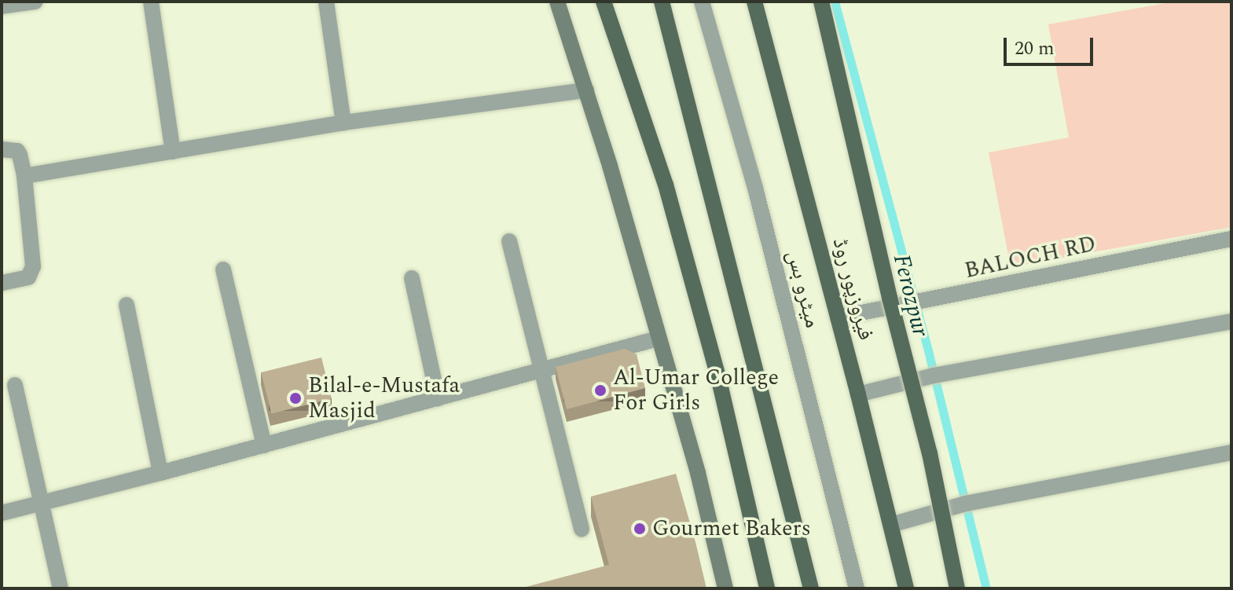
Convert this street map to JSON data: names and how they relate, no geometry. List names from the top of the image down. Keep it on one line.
{"streets":{"main road":["فیروزپور روڈ"],"street":["BALOCH RD","میٹرو بس"]},"crossings":[["BALOCH RD","فیروزپور روڈ"]],"water":["Ferozpur"],"places":["Al-Umar College For Girls","Bilal-e-Mustafa Masjid","Gourmet Bakers"],"scale_bar":"20 m"}
